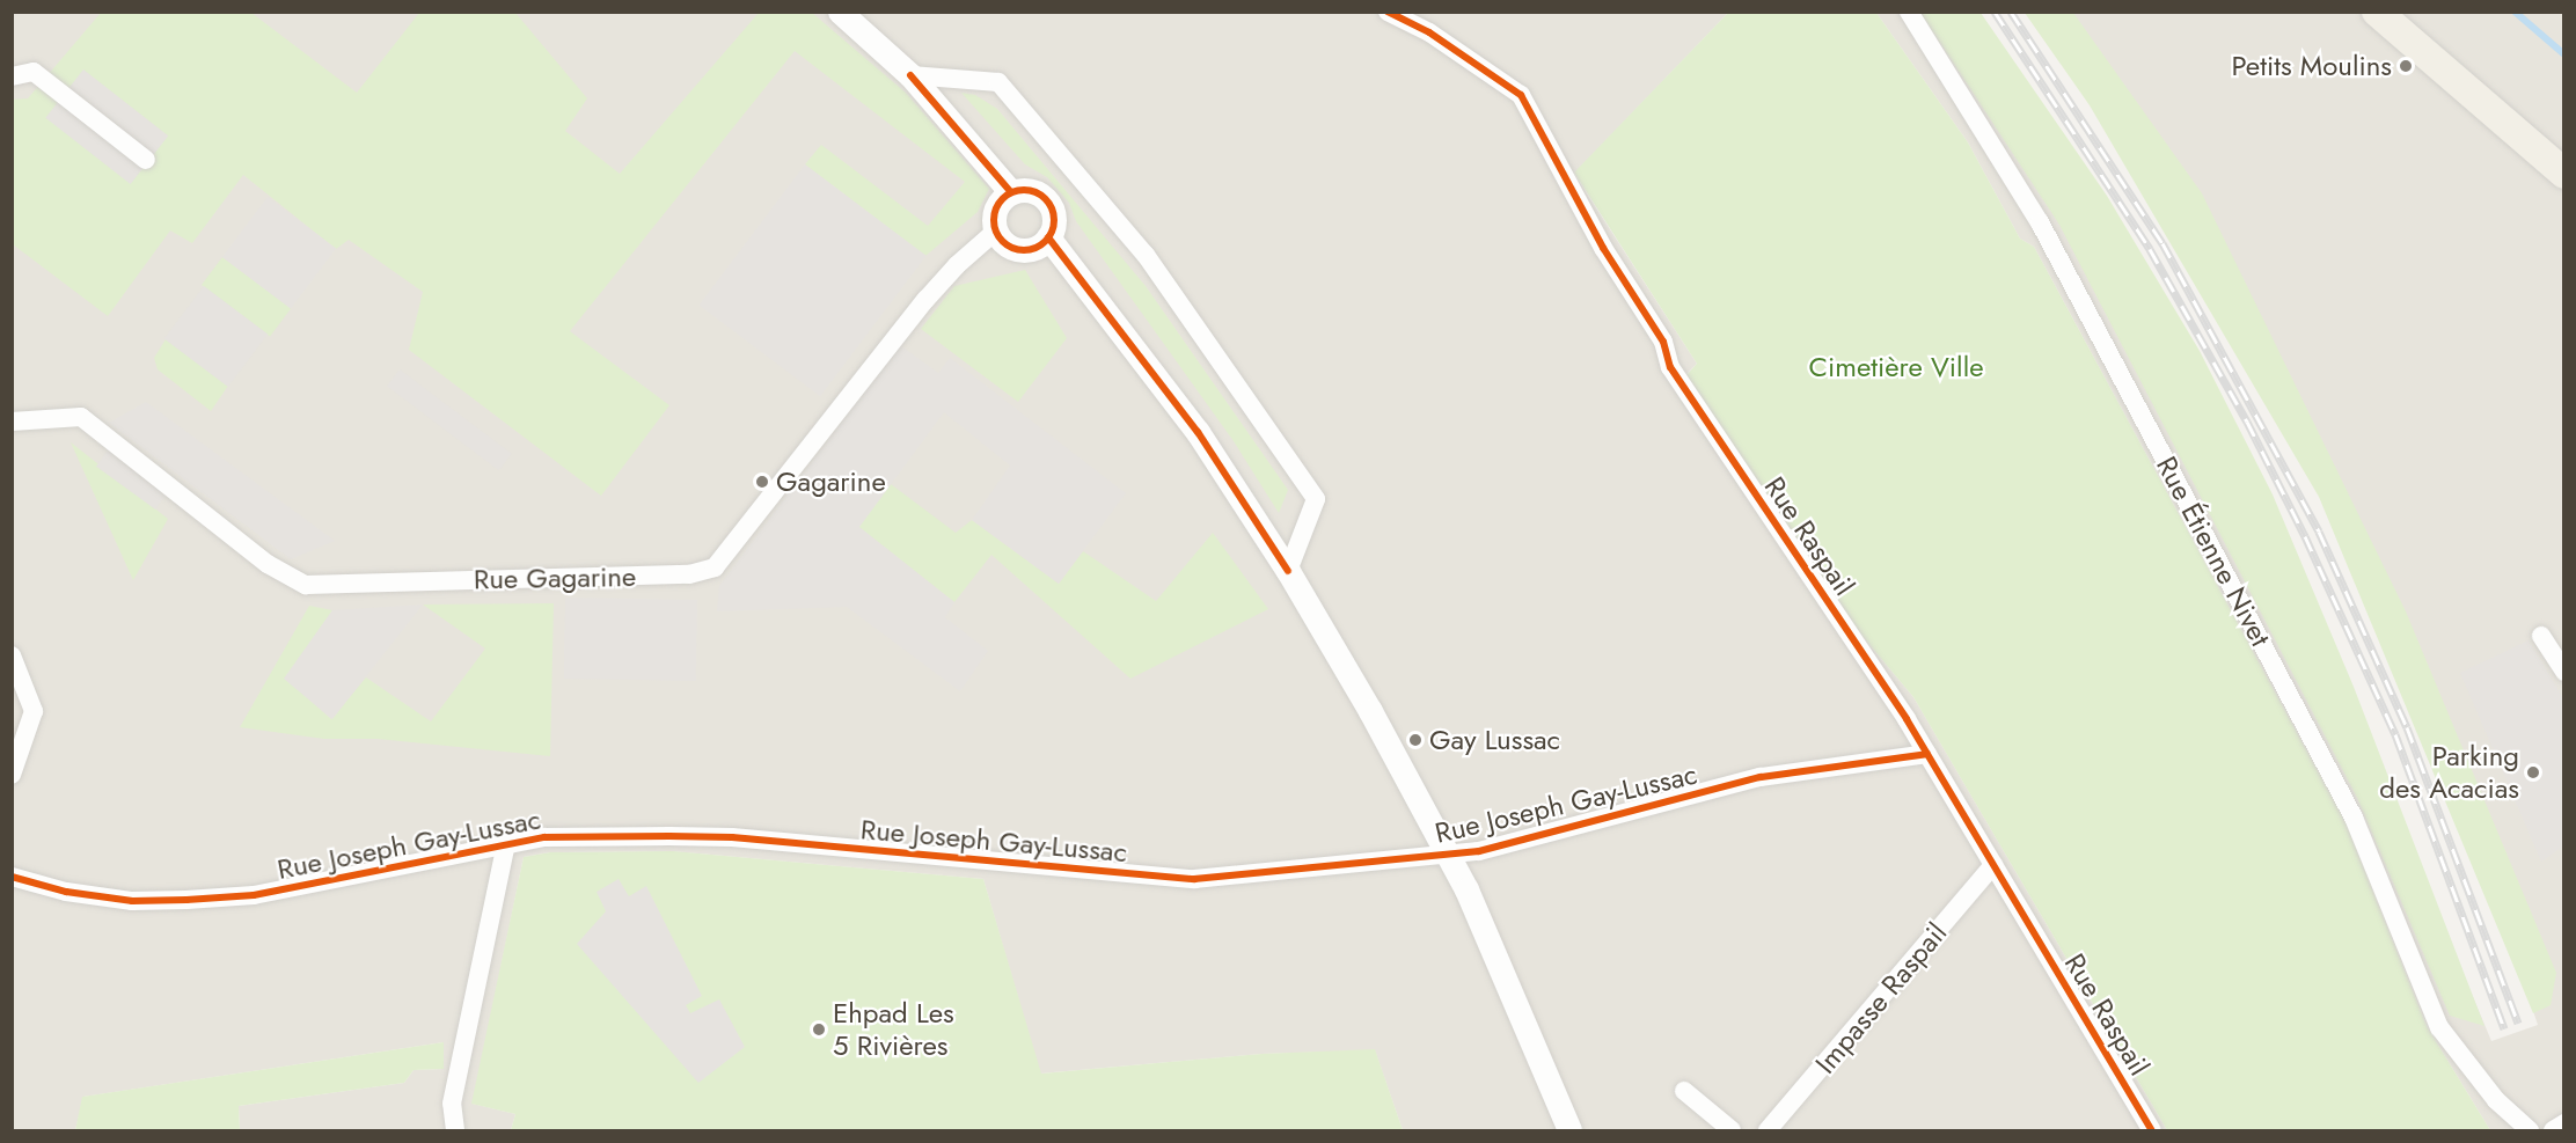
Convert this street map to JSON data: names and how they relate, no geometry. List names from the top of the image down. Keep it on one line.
{"streets":{"street":["Rue Raspail","Rue Étienne Nivet","Rue Gagarine","Rue Joseph Gay-Lussac","Impasse Raspail"]},"crossings":[["Rue Raspail","Rue Joseph Gay-Lussac"],["Rue Raspail","Impasse Raspail"]],"parks":["Cimetière Ville"],"places":["Petits Moulins","Gagarine","Gay Lussac","Parking des Acacias","Ehpad Les 5 Rivières"]}
